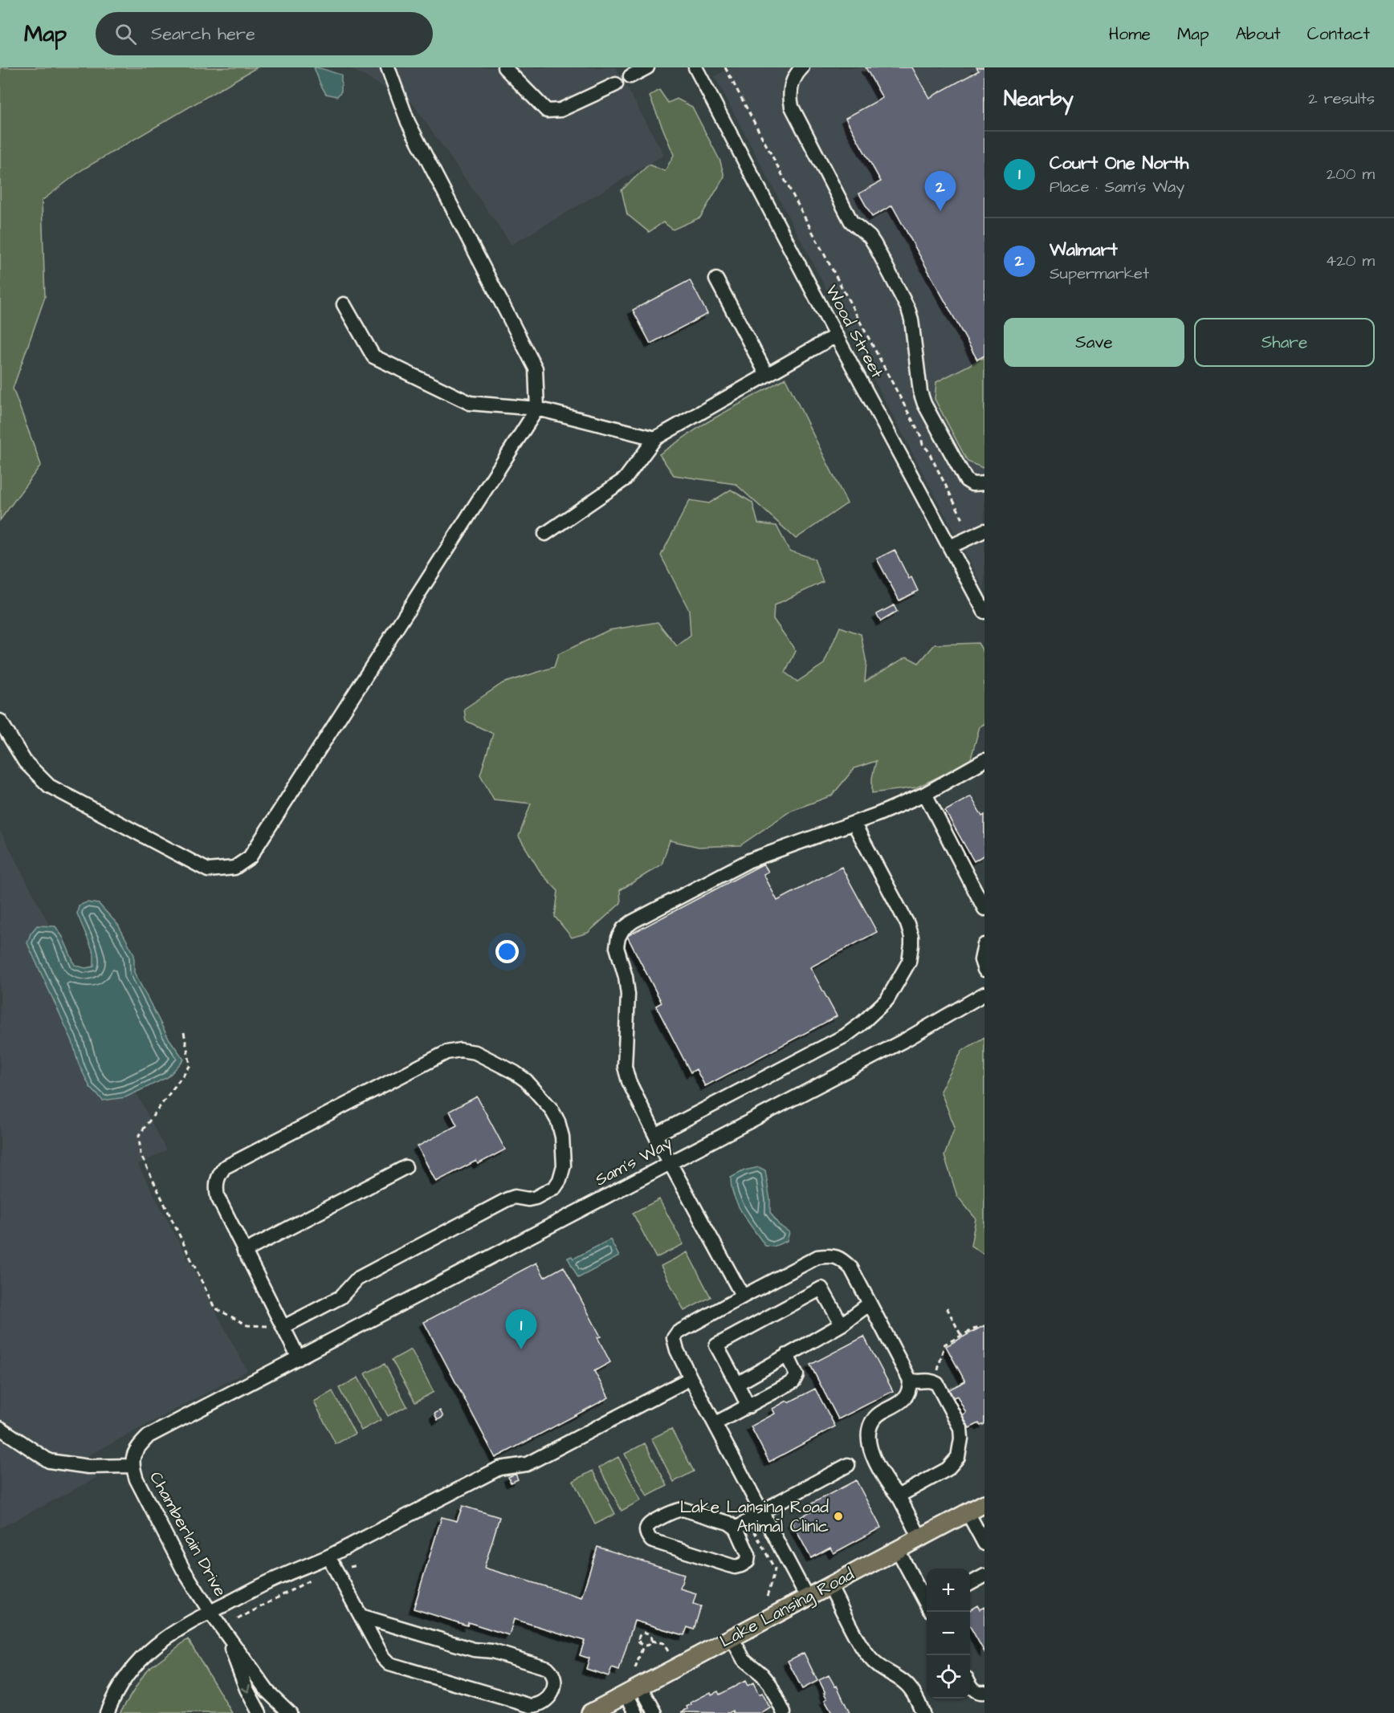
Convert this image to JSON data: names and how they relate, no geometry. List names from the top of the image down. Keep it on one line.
{"streets":{"main road":["Lake Lansing Road"],"street":["Wood Street","Sam's Way","Chamberlain Drive"]},"crossings":[["Sam's Way","Chamberlain Drive"]],"places":["Lake Lansing Road Animal Clinic"],"page":{"header":"Map","search":"Search here","nav":["Home","Map","About","Contact"],"heading":["Nearby","2 results"],"list":[{"mark":"1","name":"Court One North","note":"Place · Sam's Way","value":"200 m"},{"mark":"2","name":"Walmart","note":"Supermarket","value":"420 m"}],"pins":["2","1"],"buttons":["Save","Share"],"map_buttons":["+","−"]}}
